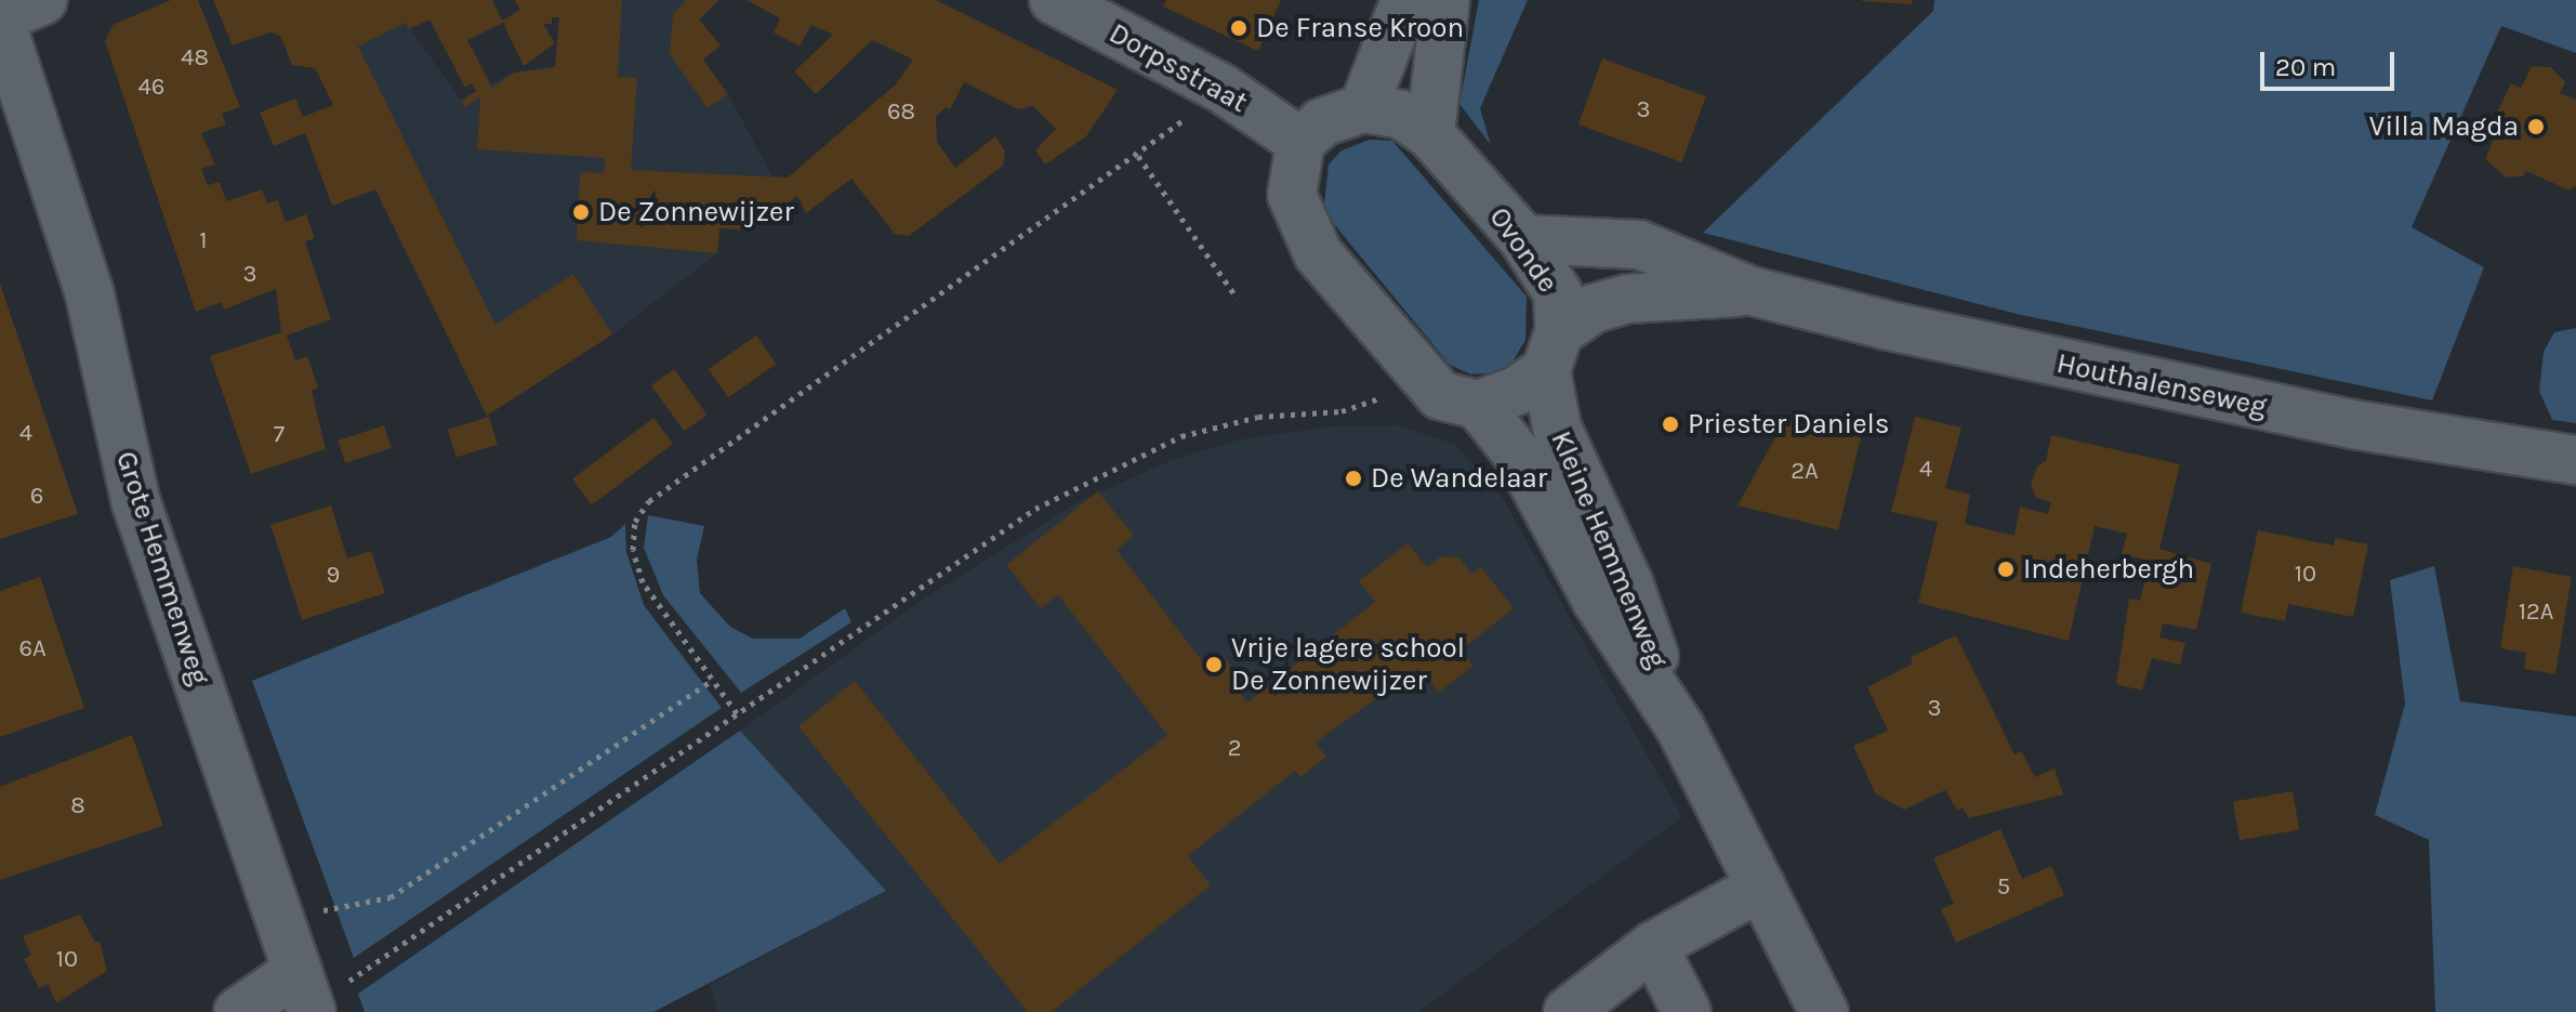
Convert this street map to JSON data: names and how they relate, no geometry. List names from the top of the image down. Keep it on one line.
{"streets":{"street":["Dorpsstraat","Ovonde","Houthalenseweg","Kleine Hemmenweg","Grote Hemmenweg"]},"crossings":[["Ovonde","Houthalenseweg"],["Ovonde","Kleine Hemmenweg"],["Houthalenseweg","Kleine Hemmenweg"]],"places":["De Franse Kroon","Villa Magda","De Zonnewijzer","Priester Daniels","De Wandelaar","Indeherbergh","Vrije lagere school De Zonnewijzer"],"house_numbers":["48","46","3","68","1","3","4","7","4","2A","6","10","9","12A","6A","3","2","8","5","10"],"scale_bar":"20 m"}
